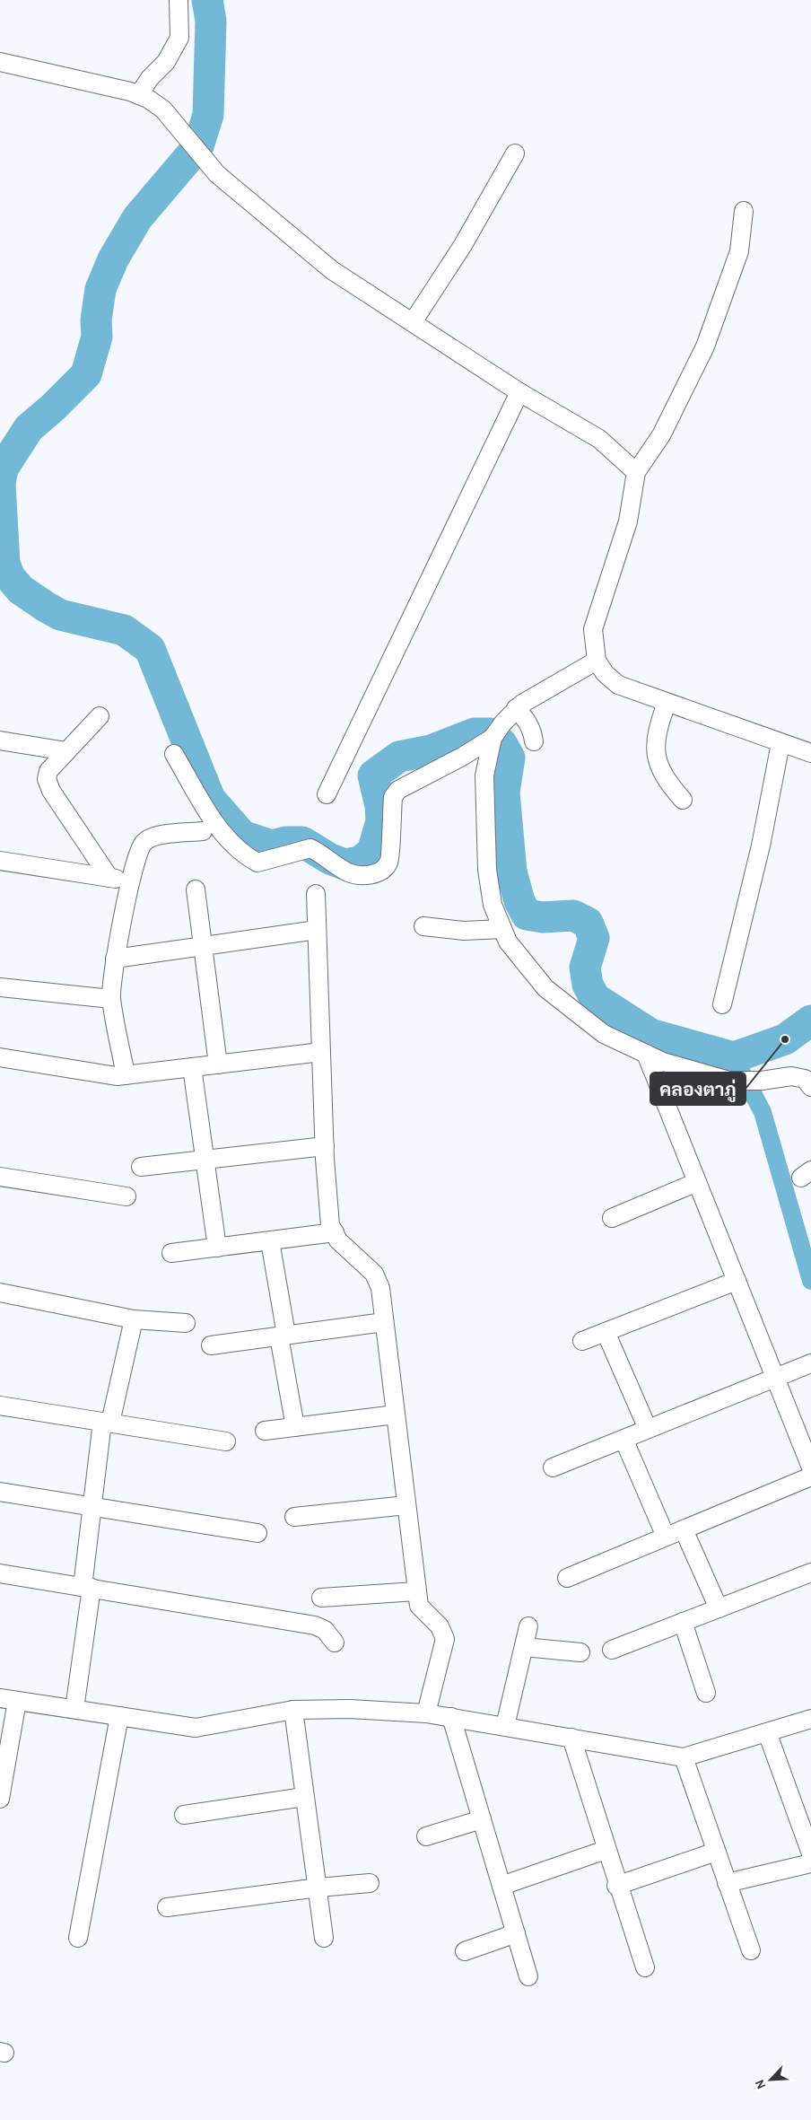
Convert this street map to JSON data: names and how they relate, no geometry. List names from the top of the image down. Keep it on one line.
{"places":["คลองตาภู่"],"north":"bottom left"}
